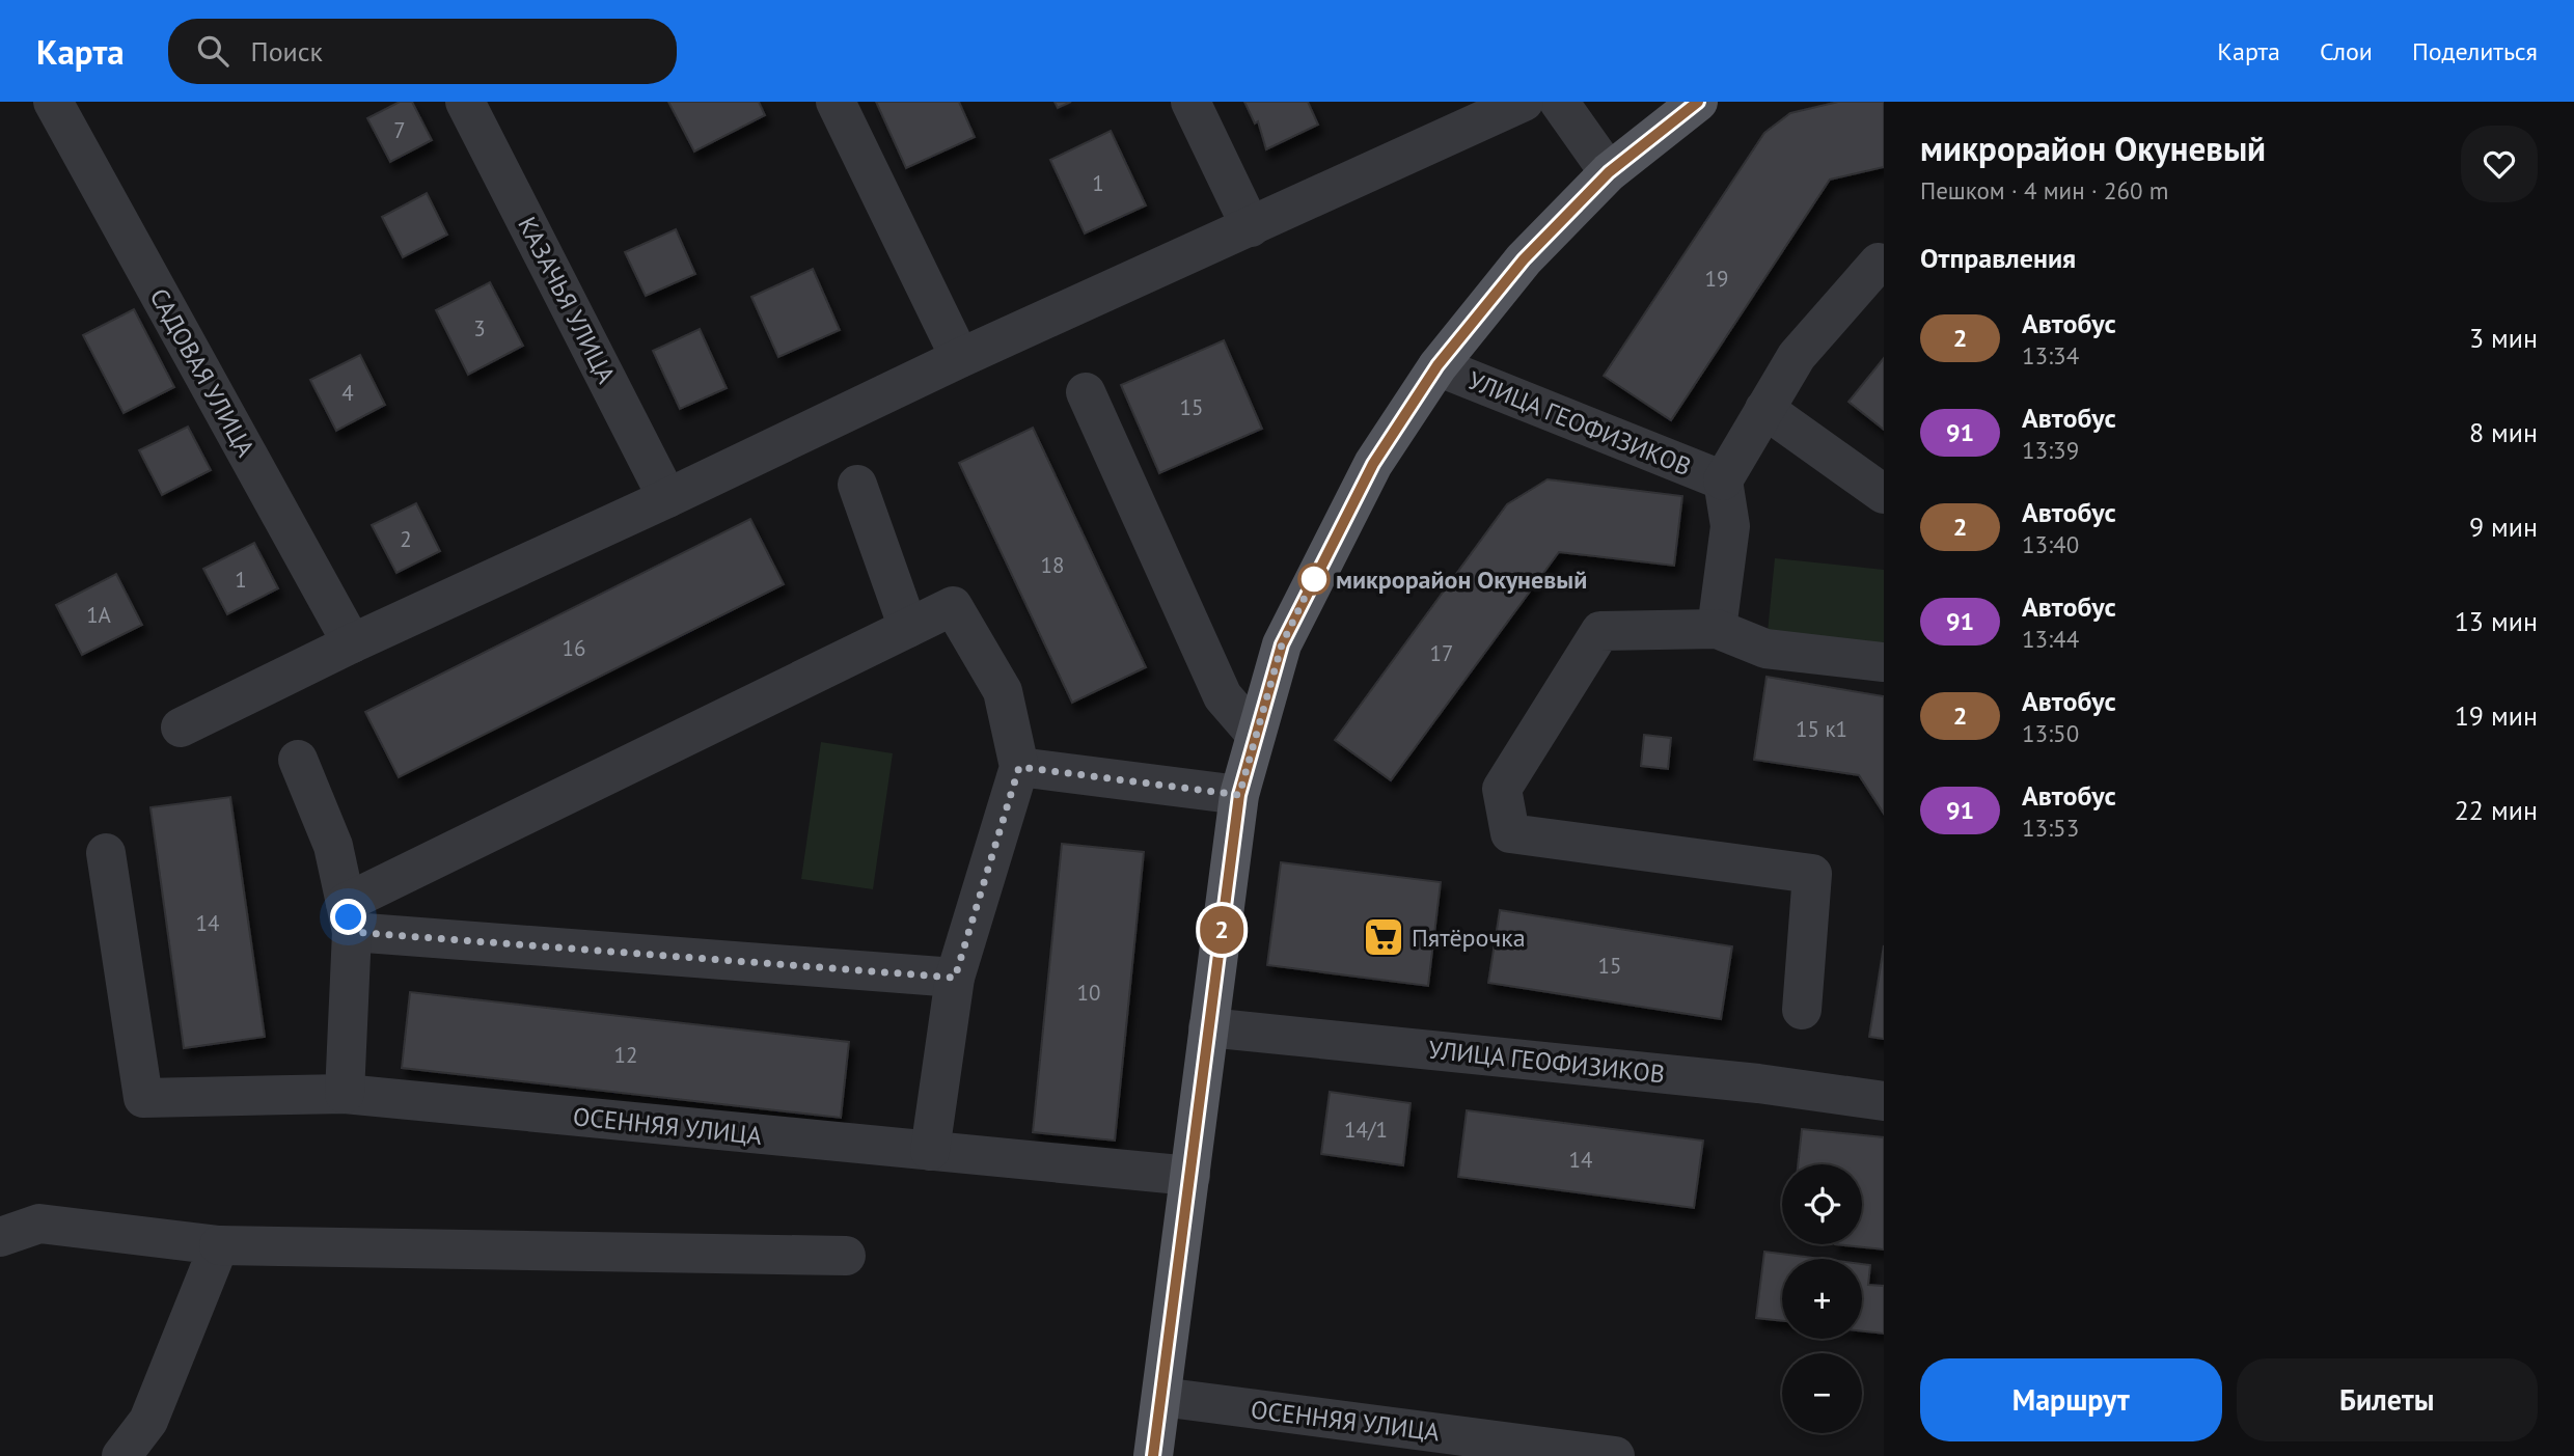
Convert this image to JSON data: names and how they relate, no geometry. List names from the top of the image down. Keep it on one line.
{"streets":{"street":["КАЗАЧЬЯ УЛИЦА","САДОВАЯ УЛИЦА","УЛИЦА ГЕОФИЗИКОВ","ОСЕННЯЯ УЛИЦА"]},"places":{"other":["микрорайон Окуневый"],"supermarket":["Пятёрочка"]},"lines":["bus line 2"],"house_numbers":["7","1","19","3","4","15","2","18","1","1А","16","17","15 к1","14","15","10","12","14/1","14"],"page":{"header":"Карта","search":"Поиск","nav":["Карта","Слои","Поделиться"],"on_map":"2","heading":[["микрорайон Окуневый","Пешком · 4 мин · 260 m"],"Отправления"],"list":[{"mark":"2","name":"Автобус","note":"13:34","value":"3 мин"},{"mark":"91","name":"Автобус","note":"13:39","value":"8 мин"},{"mark":"2","name":"Автобус","note":"13:40","value":"9 мин"},{"mark":"91","name":"Автобус","note":"13:44","value":"13 мин"},{"mark":"2","name":"Автобус","note":"13:50","value":"19 мин"},{"mark":"91","name":"Автобус","note":"13:53","value":"22 мин"}],"map_buttons":["+","−"],"buttons":["Маршрут","Билеты"]}}
